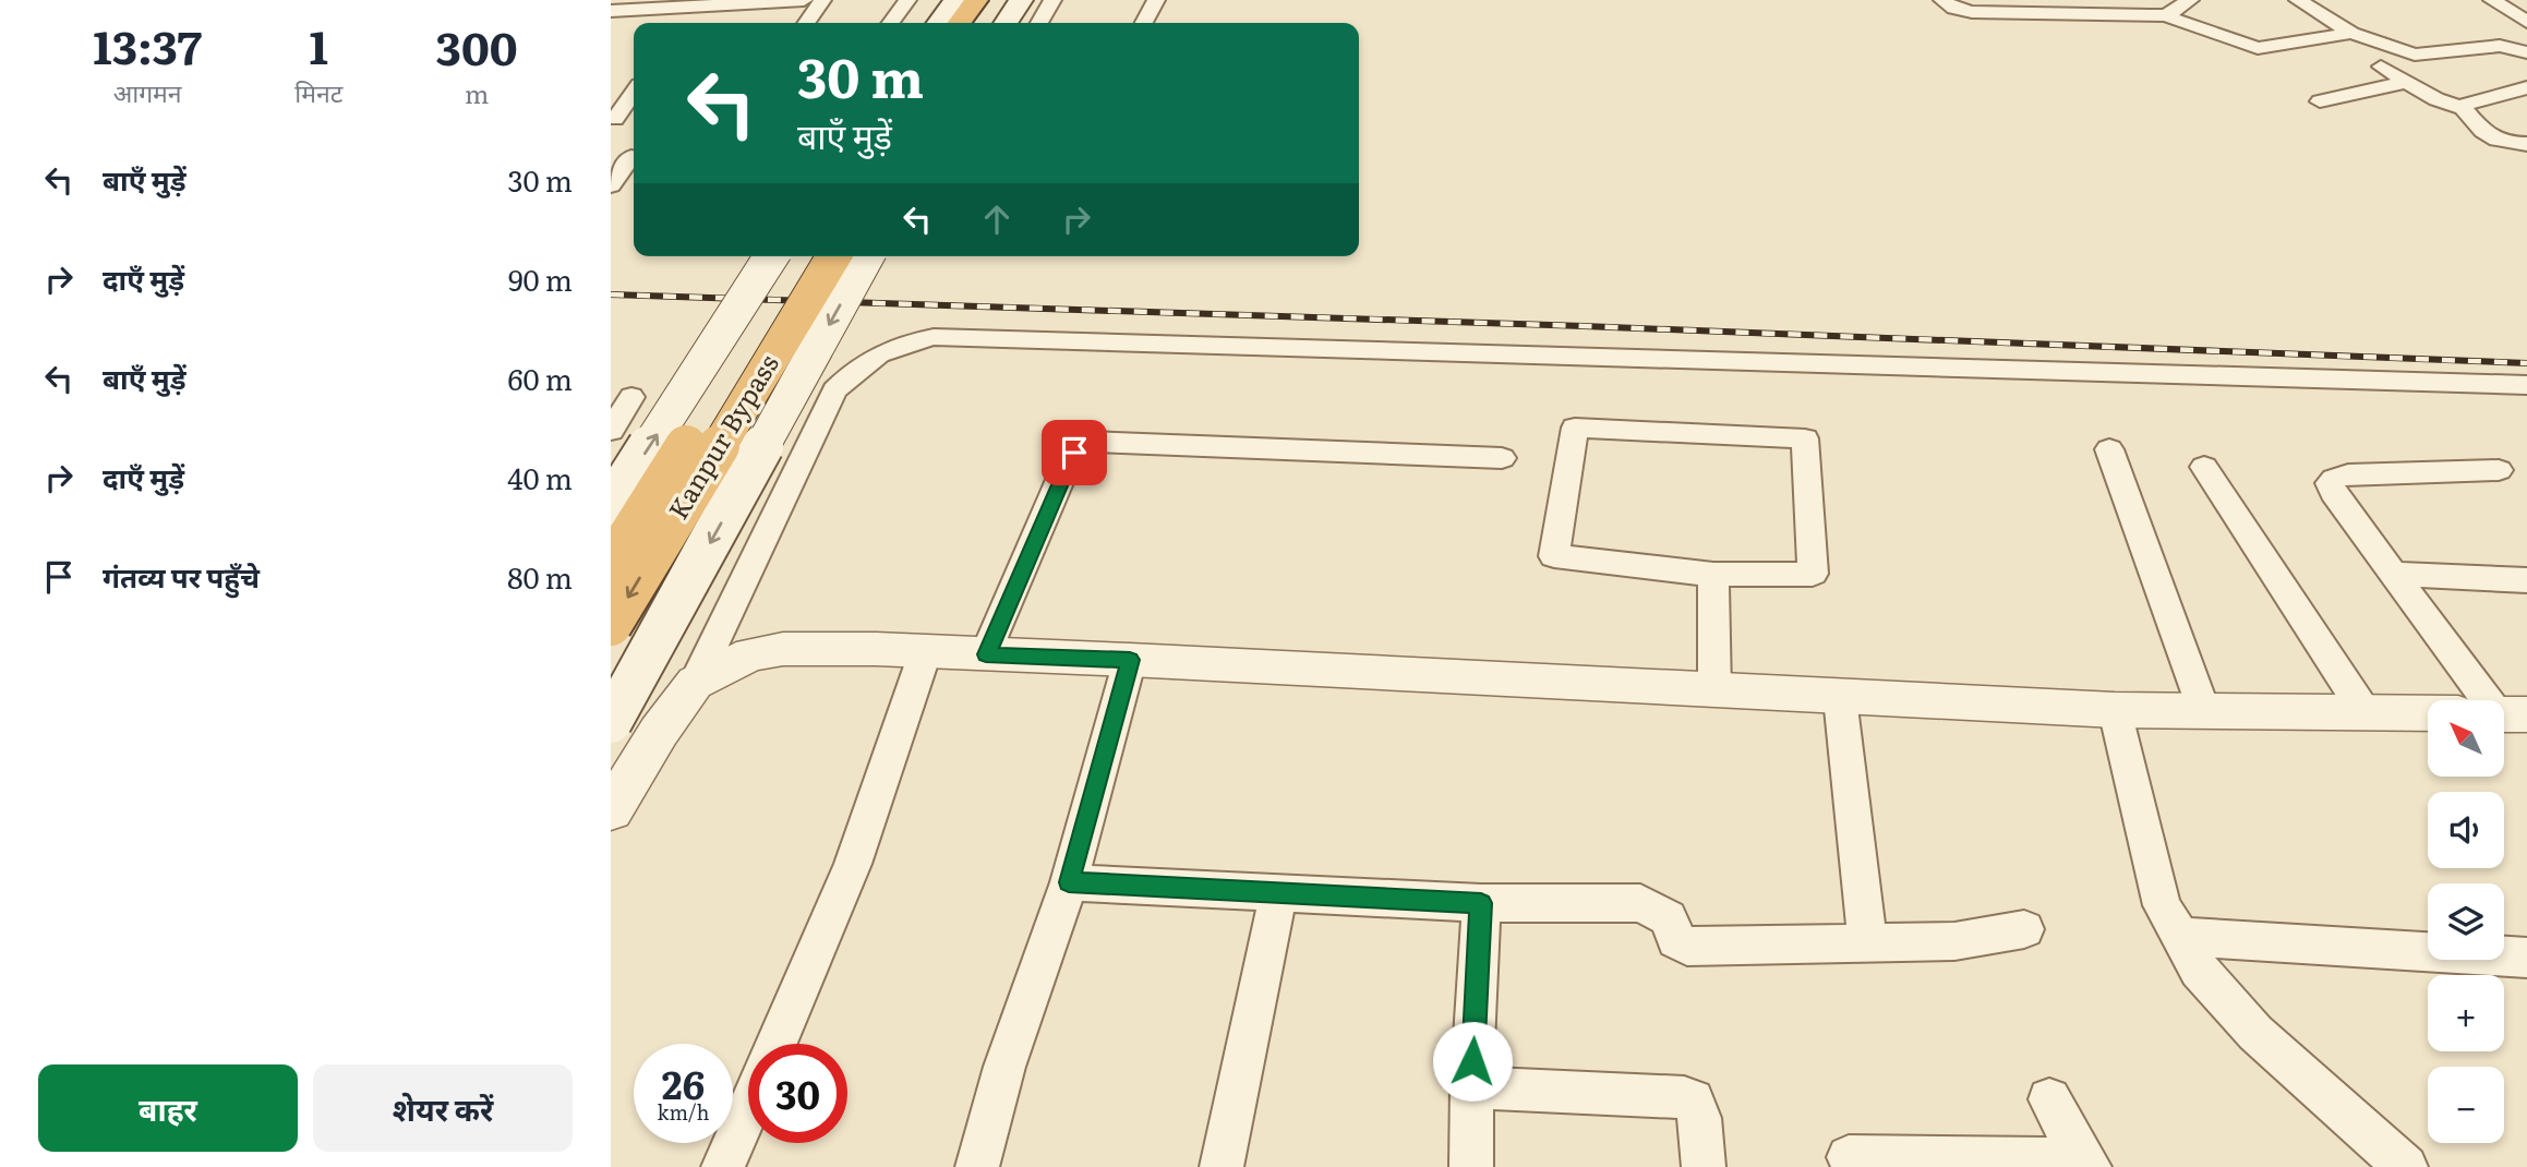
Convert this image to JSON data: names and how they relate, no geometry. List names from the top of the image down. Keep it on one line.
{"streets":{"highway":["Kanpur Bypass"]},"north":"top left","page":{"eta":["13:37","आगमन","1","मिनट","300","m"],"turn":["30 m","बाएँ मुड़ें"],"list":[{"name":"बाएँ मुड़ें","value":"30 m"},{"name":"दाएँ मुड़ें","value":"90 m"},{"name":"बाएँ मुड़ें","value":"60 m"},{"name":"दाएँ मुड़ें","value":"40 m"},{"name":"गंतव्य पर पहुँचे","value":"80 m"}],"map_buttons":["+","−"],"speed":"26 km/h","limit":"30","buttons":["बाहर","शेयर करें"]}}
